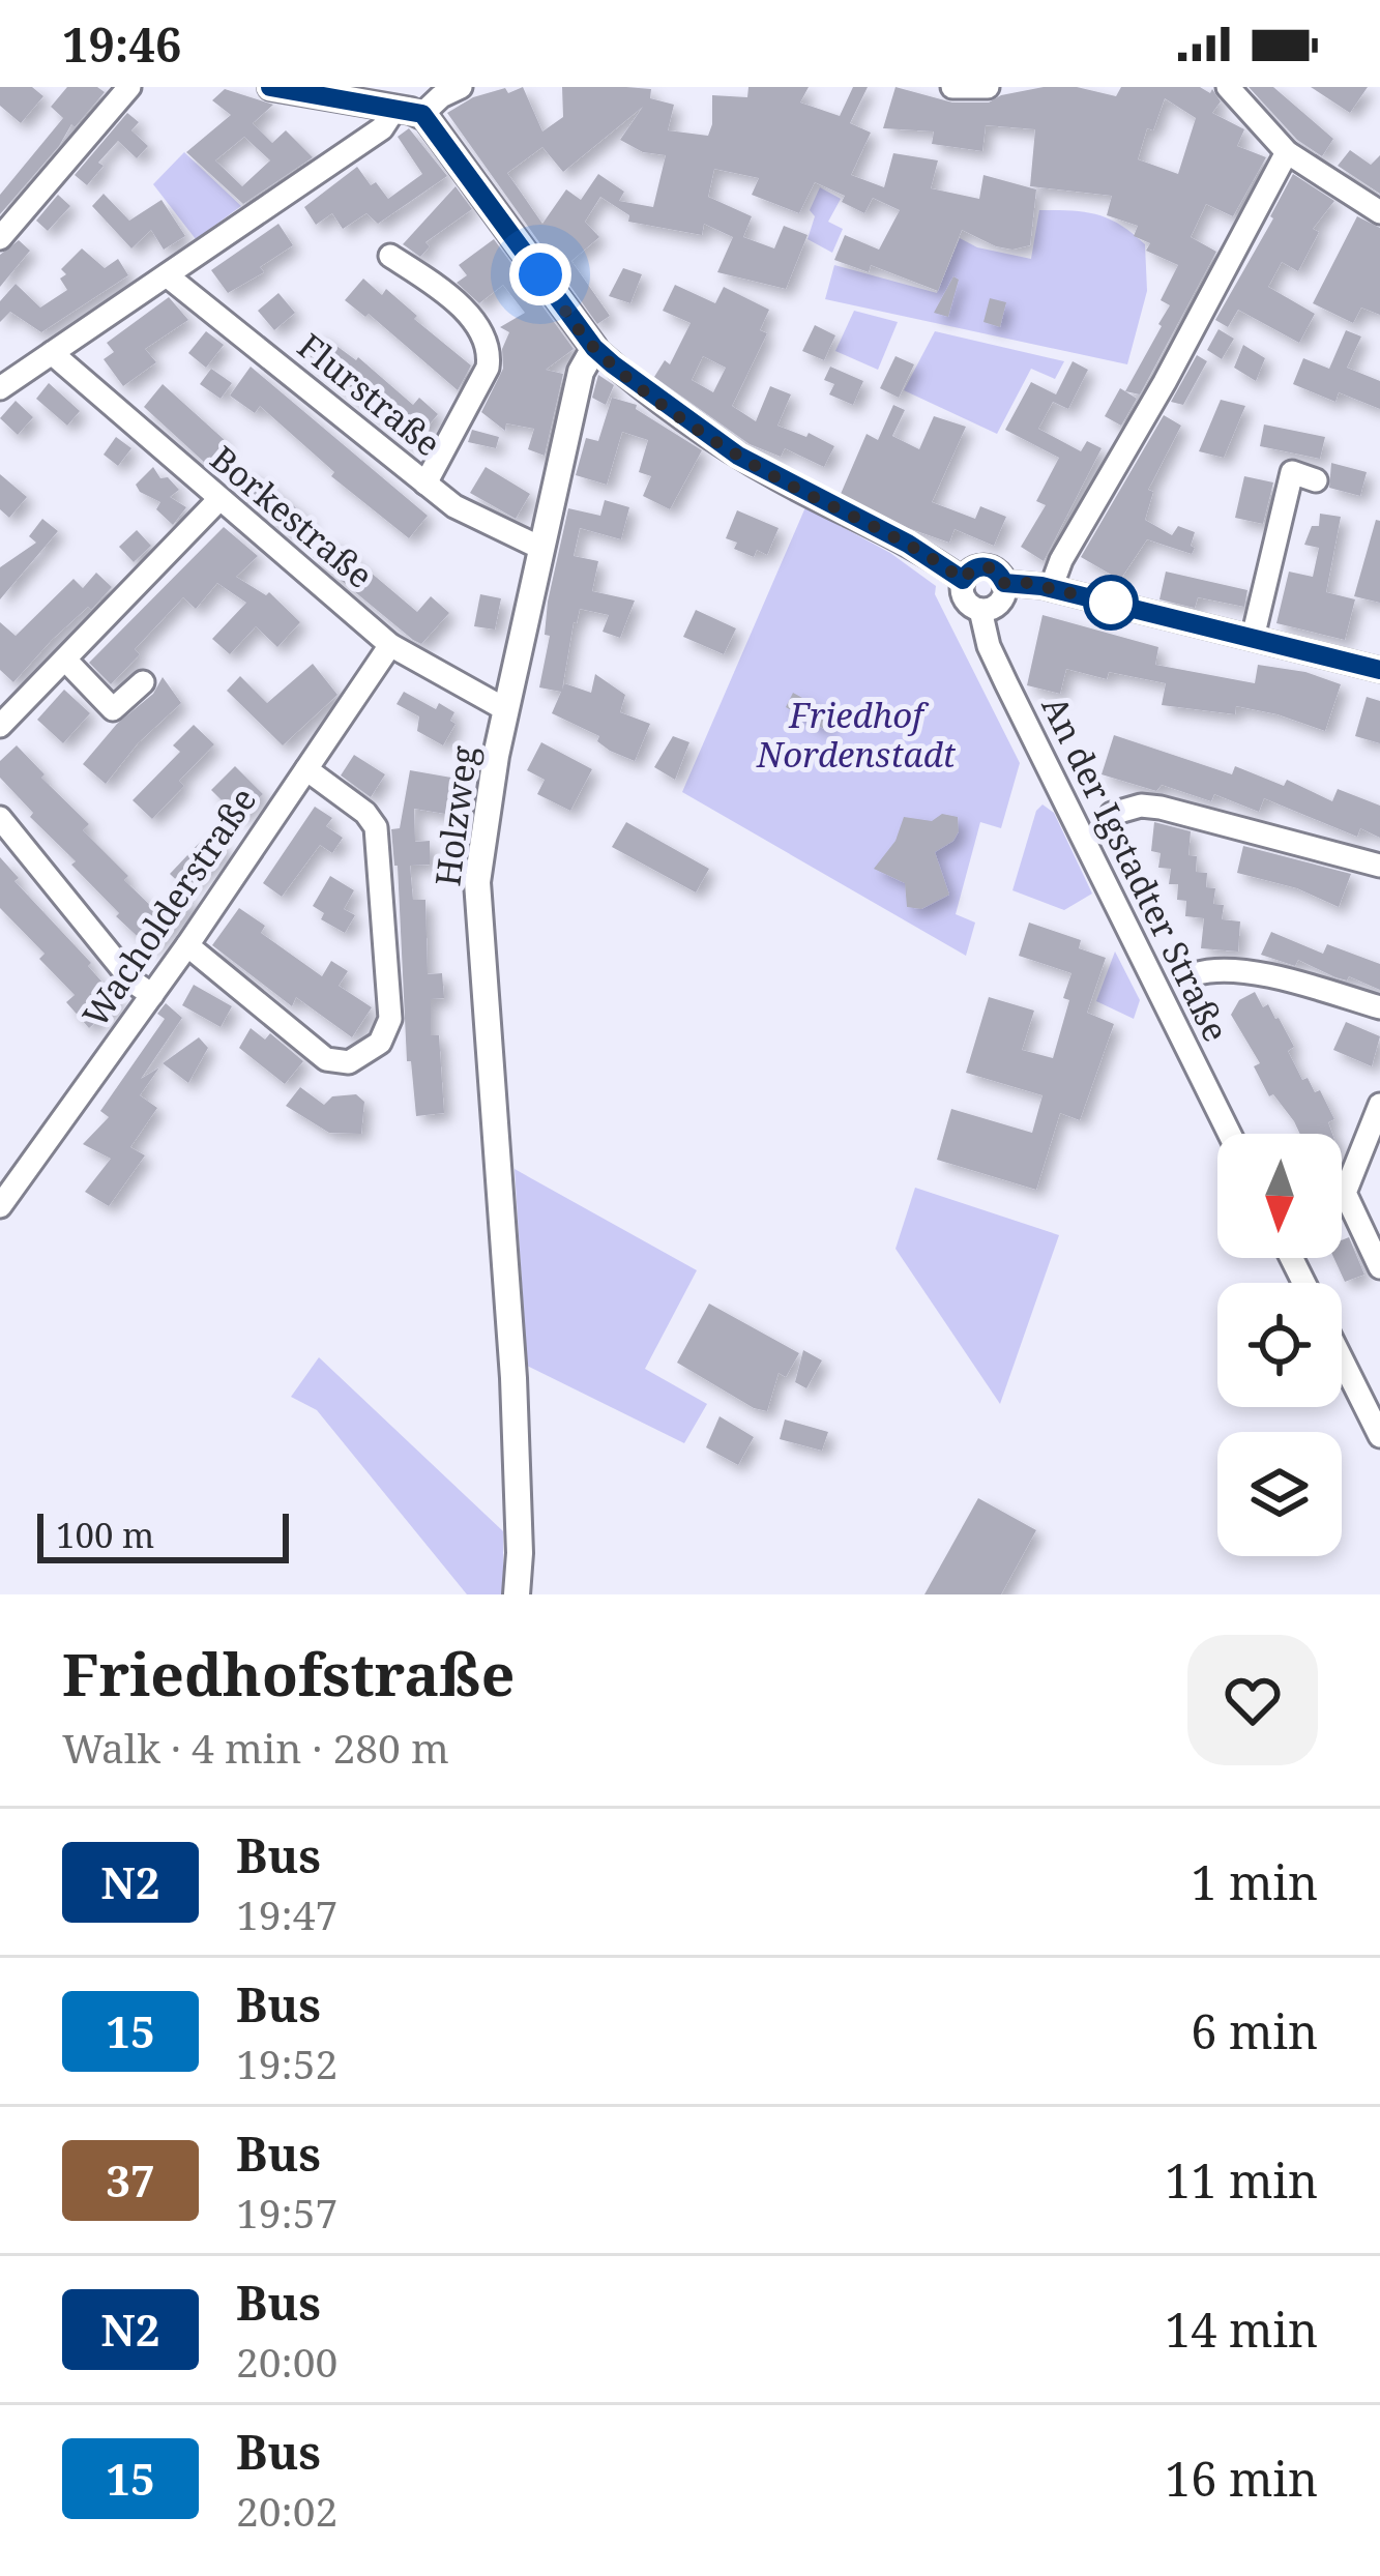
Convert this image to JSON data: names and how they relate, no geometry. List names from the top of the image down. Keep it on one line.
{"streets":{"main road":["Holzweg"],"street":["Flurstraße","Borkestraße","An der Igstadter Straße","Wacholderstraße"]},"crossings":[["Flurstraße","Holzweg"],["Borkestraße","Holzweg"],["Borkestraße","Wacholderstraße"]],"parks":["Friedhof Nordenstadt"],"lines":["bus line N2"],"scale_bar":"100 m","north":"bottom","page":{"status":"19:46","scale":"100 m","heading":["Friedhofstraße","Walk · 4 min · 280 m"],"list":[{"mark":"N2","name":"Bus","note":"19:47","value":"1 min"},{"mark":"15","name":"Bus","note":"19:52","value":"6 min"},{"mark":"37","name":"Bus","note":"19:57","value":"11 min"},{"mark":"N2","name":"Bus","note":"20:00","value":"14 min"},{"mark":"15","name":"Bus","note":"20:02","value":"16 min"}]}}
